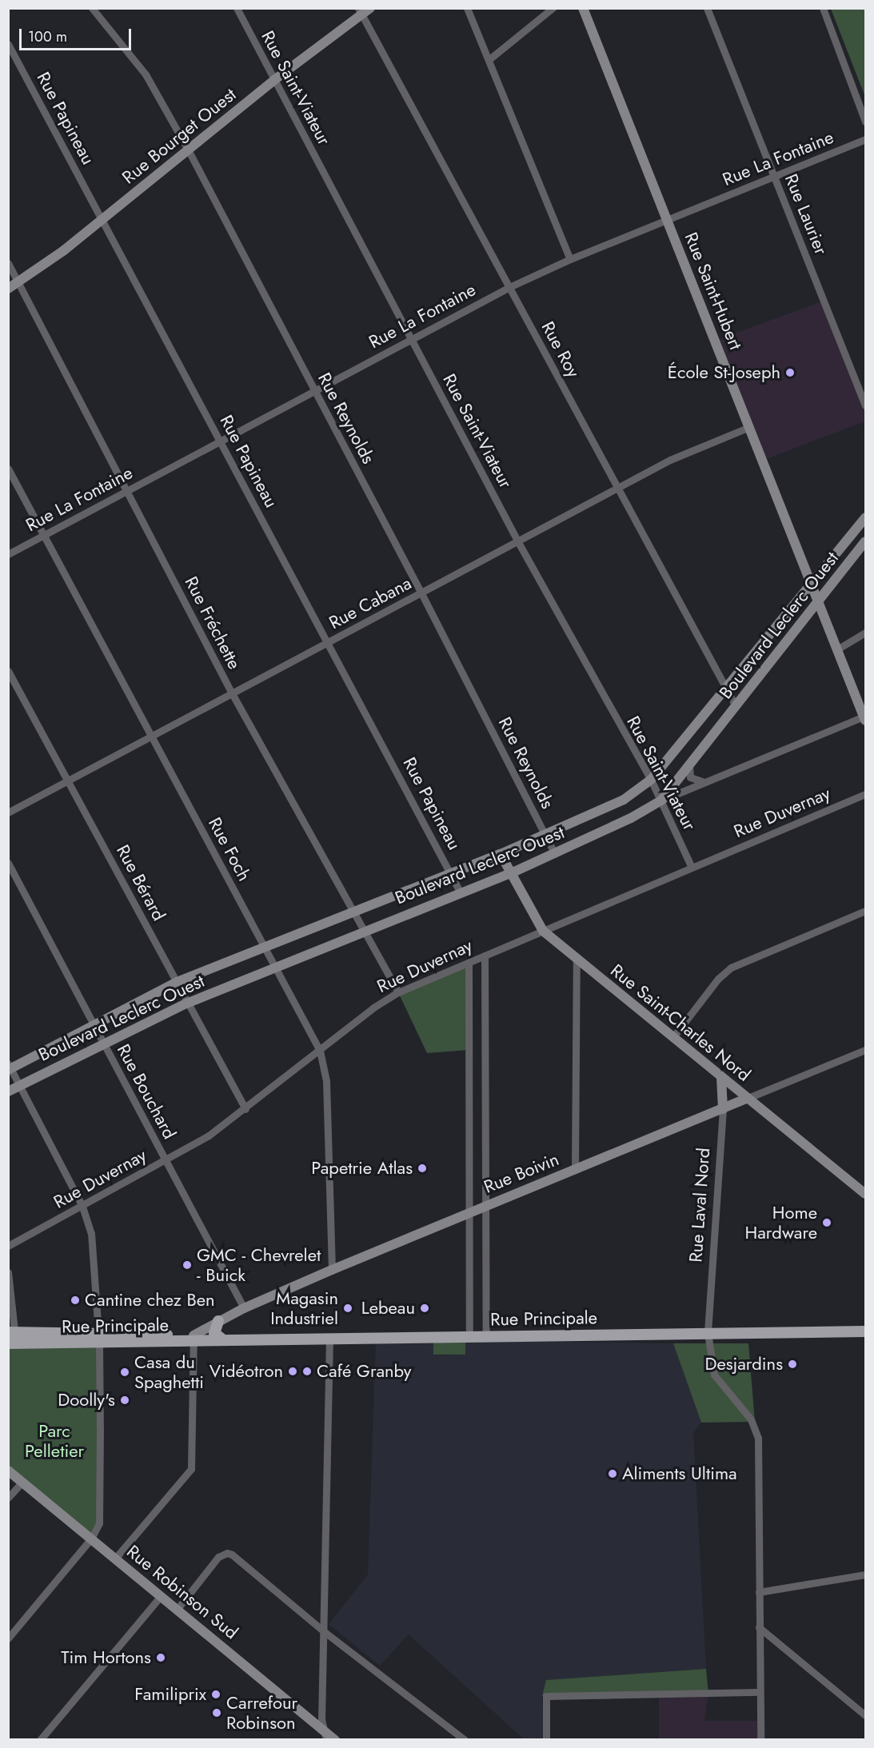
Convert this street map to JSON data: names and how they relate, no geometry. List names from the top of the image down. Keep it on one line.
{"streets":{"main road":["Rue Principale"],"street":["Rue Saint-Viateur","Rue Papineau","Rue Bourget Ouest","Rue La Fontaine","Rue Laurier","Rue Saint-Hubert","Rue Roy","Rue Reynolds","Rue Cabana","Rue Fréchette","Boulevard Leclerc Ouest","Rue Duvernay","Rue Foch","Rue Bérard","Rue Saint-Charles Nord","Rue Bouchard","Rue Boivin","Rue Laval Nord","Rue Robinson Sud"]},"crossings":[["Rue Saint-Viateur","Rue Bourget Ouest"],["Rue Saint-Viateur","Rue La Fontaine"],["Rue Saint-Viateur","Rue Cabana"],["Rue Saint-Viateur","Boulevard Leclerc Ouest"],["Rue Saint-Viateur","Rue Duvernay"],["Rue Papineau","Rue Bourget Ouest"],["Rue Papineau","Rue La Fontaine"],["Rue Papineau","Rue Cabana"],["Rue Papineau","Boulevard Leclerc Ouest"],["Rue Bourget Ouest","Rue Roy"],["Rue Bourget Ouest","Rue Reynolds"],["Rue Bourget Ouest","Rue Fréchette"],["Rue La Fontaine","Rue Laurier"],["Rue La Fontaine","Rue Saint-Hubert"],["Rue La Fontaine","Rue Roy"],["Rue La Fontaine","Rue Reynolds"],["Rue La Fontaine","Rue Fréchette"],["Rue La Fontaine","Rue Foch"],["Rue Saint-Hubert","Rue Cabana"],["Rue Saint-Hubert","Boulevard Leclerc Ouest"],["Rue Roy","Rue Cabana"],["Rue Roy","Boulevard Leclerc Ouest"],["Rue Reynolds","Rue Cabana"],["Rue Reynolds","Boulevard Leclerc Ouest"],["Rue Cabana","Rue Fréchette"],["Rue Cabana","Rue Foch"],["Rue Cabana","Rue Bérard"],["Rue Fréchette","Boulevard Leclerc Ouest"],["Rue Fréchette","Rue Duvernay"],["Boulevard Leclerc Ouest","Rue Foch"],["Boulevard Leclerc Ouest","Rue Bérard"],["Boulevard Leclerc Ouest","Rue Saint-Charles Nord"],["Boulevard Leclerc Ouest","Rue Bouchard"],["Rue Duvernay","Rue Foch"],["Rue Duvernay","Rue Bérard"],["Rue Duvernay","Rue Saint-Charles Nord"],["Rue Duvernay","Rue Bouchard"],["Rue Foch","Rue Boivin"],["Rue Saint-Charles Nord","Rue Boivin"],["Rue Saint-Charles Nord","Rue Laval Nord"],["Rue Bouchard","Rue Boivin"],["Rue Boivin","Rue Laval Nord"],["Rue Boivin","Rue Principale"],["Rue Laval Nord","Rue Principale"]],"parks":["Parc Pelletier"],"places":["École St-Joseph","Papetrie Atlas","Home Hardware","GMC - Chevrelet - Buick","Cantine chez Ben","Magasin Industriel","Lebeau","Desjardins","Vidéotron","Café Granby","Casa du Spaghetti","Doolly's","Aliments Ultima","Tim Hortons","Familiprix","Carrefour Robinson"],"scale_bar":"100 m"}
